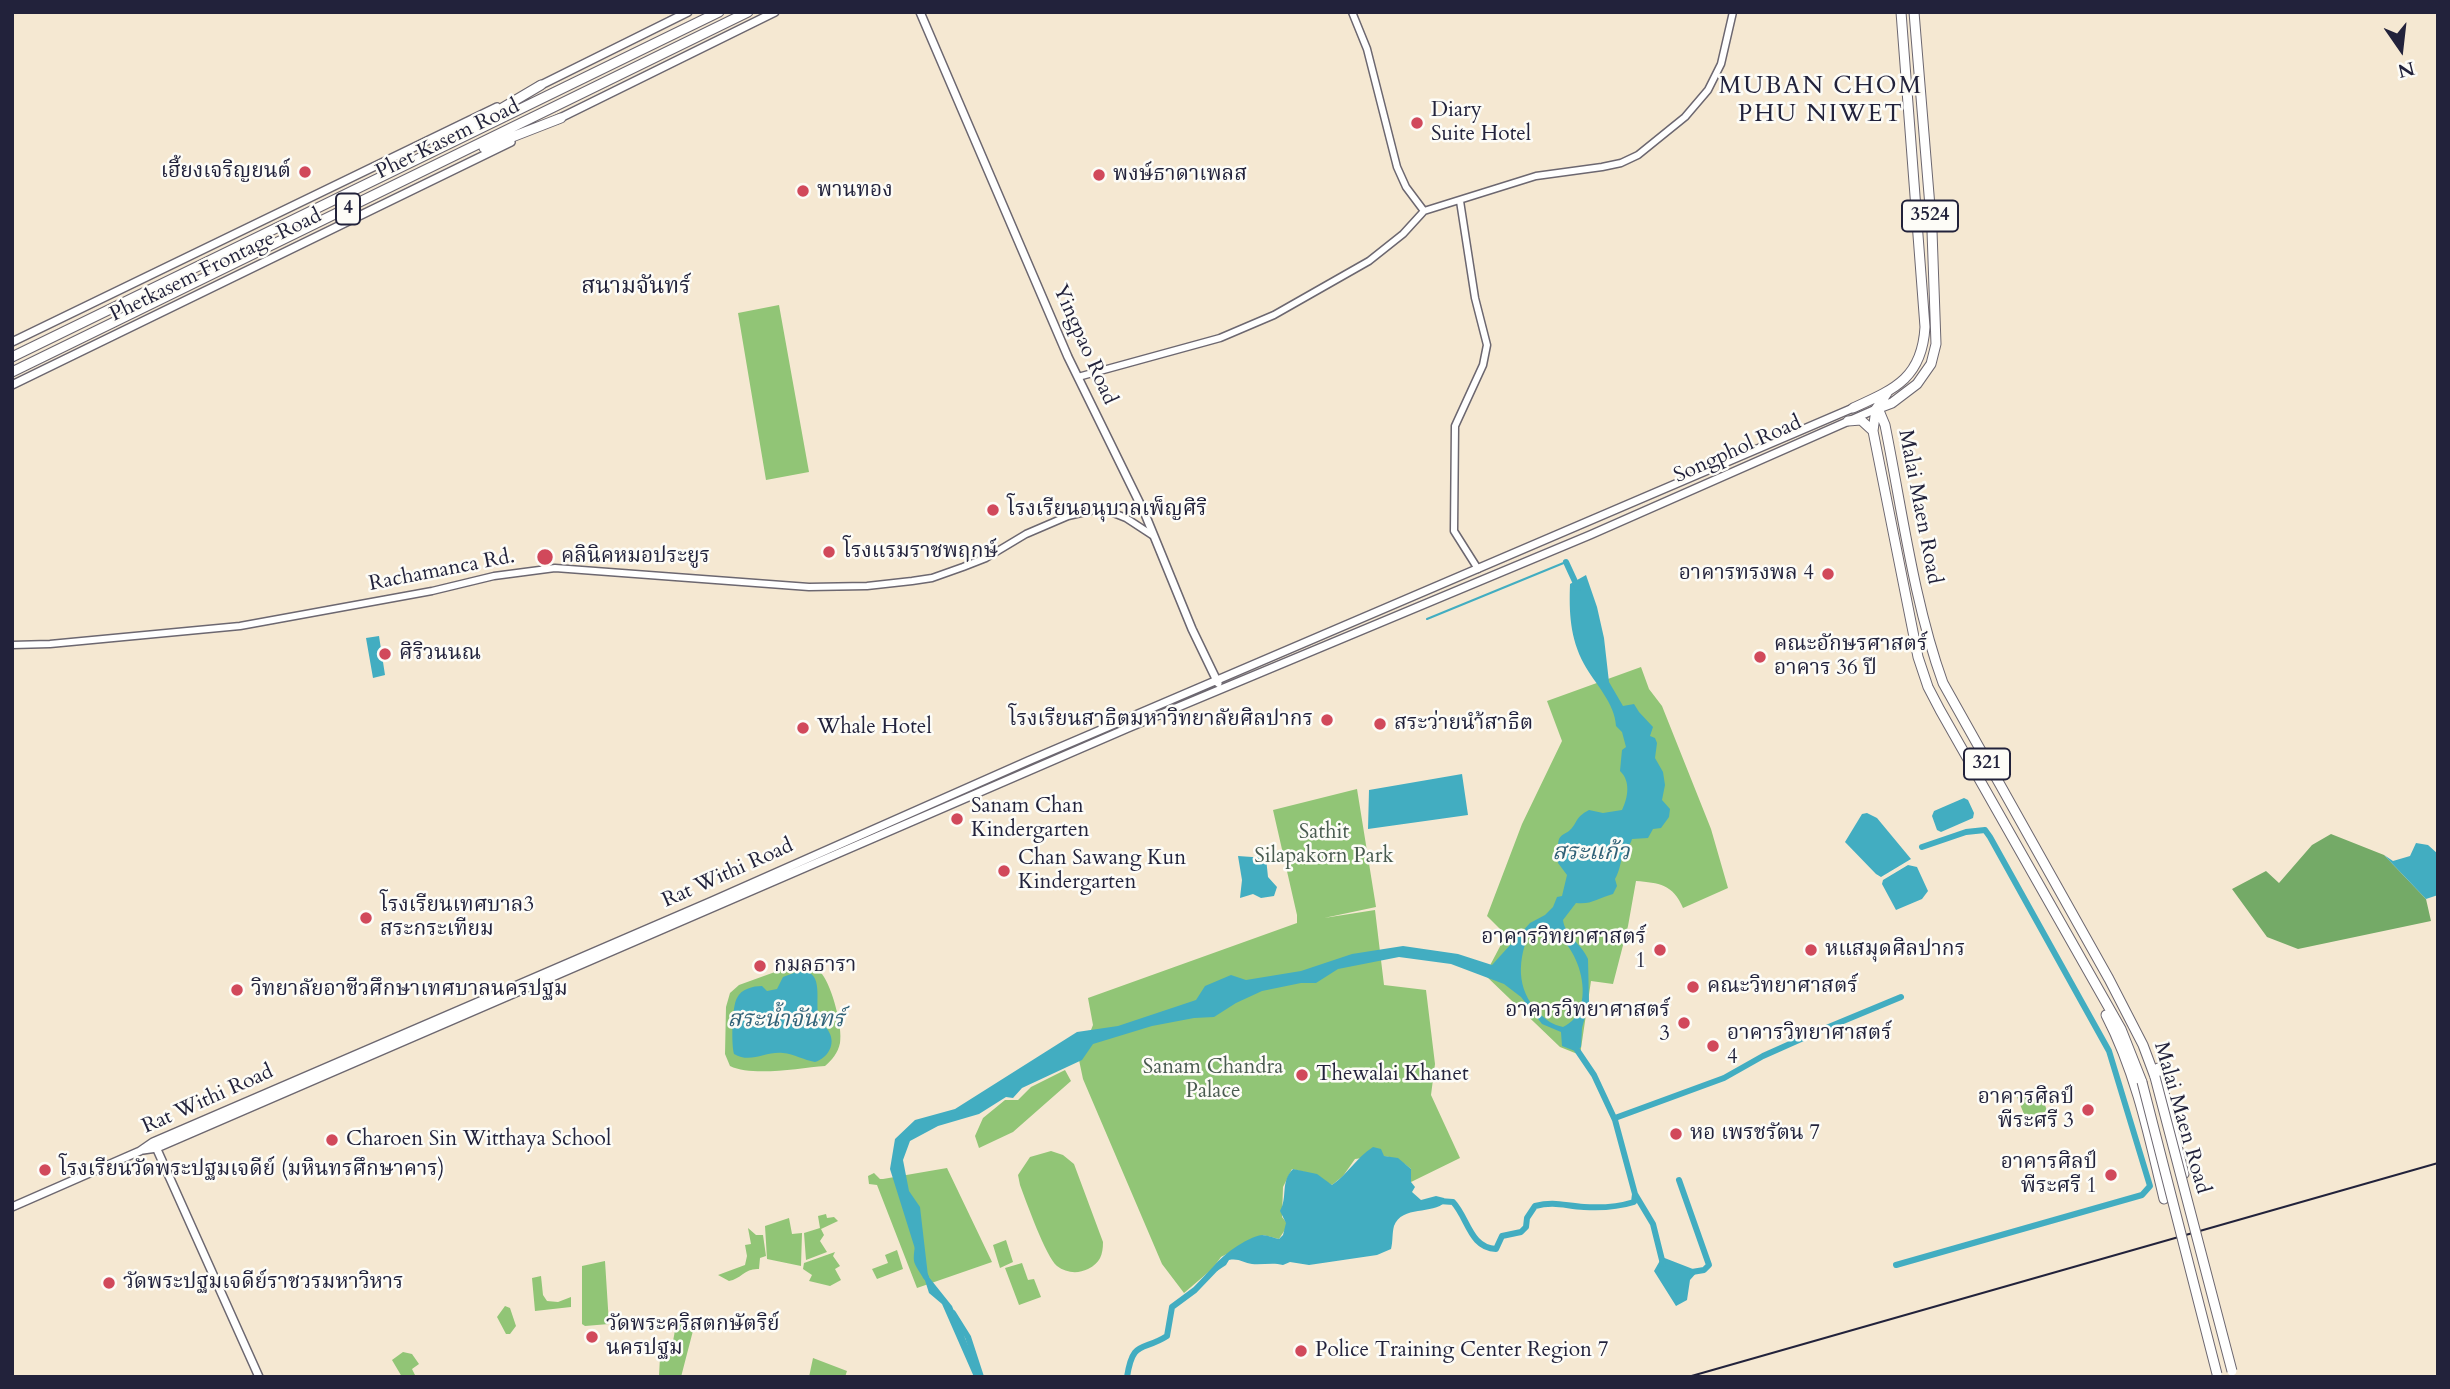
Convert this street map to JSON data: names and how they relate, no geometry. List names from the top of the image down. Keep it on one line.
{"streets":{"highway":["Phet Kasem Road","4","3524","Songphol Road","Malai Maen Road","321"],"main road":["Phetkasem Frontage Road","Yingpao Road","Rat Withi Road"],"street":["Rachamanca Rd."]},"crossings":[["Yingpao Road","Songphol Road"],["Yingpao Road","Rachamanca Rd."],["Yingpao Road","Rat Withi Road"],["Songphol Road","Malai Maen Road"],["Songphol Road","Rat Withi Road"]],"districts":["MUBAN CHOM PHU NIWET","สนามจันทร์"],"water":["สระแก้ว","สระน้ำจันทร์"],"parks":["Sathit Silapakorn Park","Sanam Chandra Palace"],"places":["Diary Suite Hotel","เฮี้ยงเจริญยนต์","พงษ์ธาดาเพลส","พานทอง","โรงเรียนอนุบาลเพ็ญศิริ","โรงแรมราชพฤกษ์","คลินิคหมอประยูร","อาคารทรงพล 4","ศิริวนนณ","คณะอักษรศาสตร์ อาคาร 36 ปี","โรงเรียนสาธิตมหาวิทยาลัยศิลปากร","สระว่ายนำ้สาธิต","Whale Hotel","Sanam Chan Kindergarten","Chan Sawang Kun Kindergarten","โรงเรียนเทศบาล3 สระกระเทียม","อาคารวิทยาศาสตร์ 1","หแสมุดศิลปากร","กมลธารา","คณะวิทยาศาสตร์","วิทยาลัยอาชีวศึกษาเทศบาลนครปฐม","อาคารวิทยาศาสตร์ 3","อาคารวิทยาศาสตร์ 4","Thewalai Khanet","อาคารศิลป์ พีระศรี 3","หอ เพรชรัตน 7","Charoen Sin Witthaya School","โรงเรียนวัดพระปฐมเจดีย์ (มหินทรศึกษาคาร)","อาคารศิลป์ พีระศรี 1","วัดพระปฐมเจดีย์ราชวรมหาวิหาร","วัดพระคริสตกษัตริย์ นครปฐม","Police Training Center Region 7"],"north":"bottom"}
